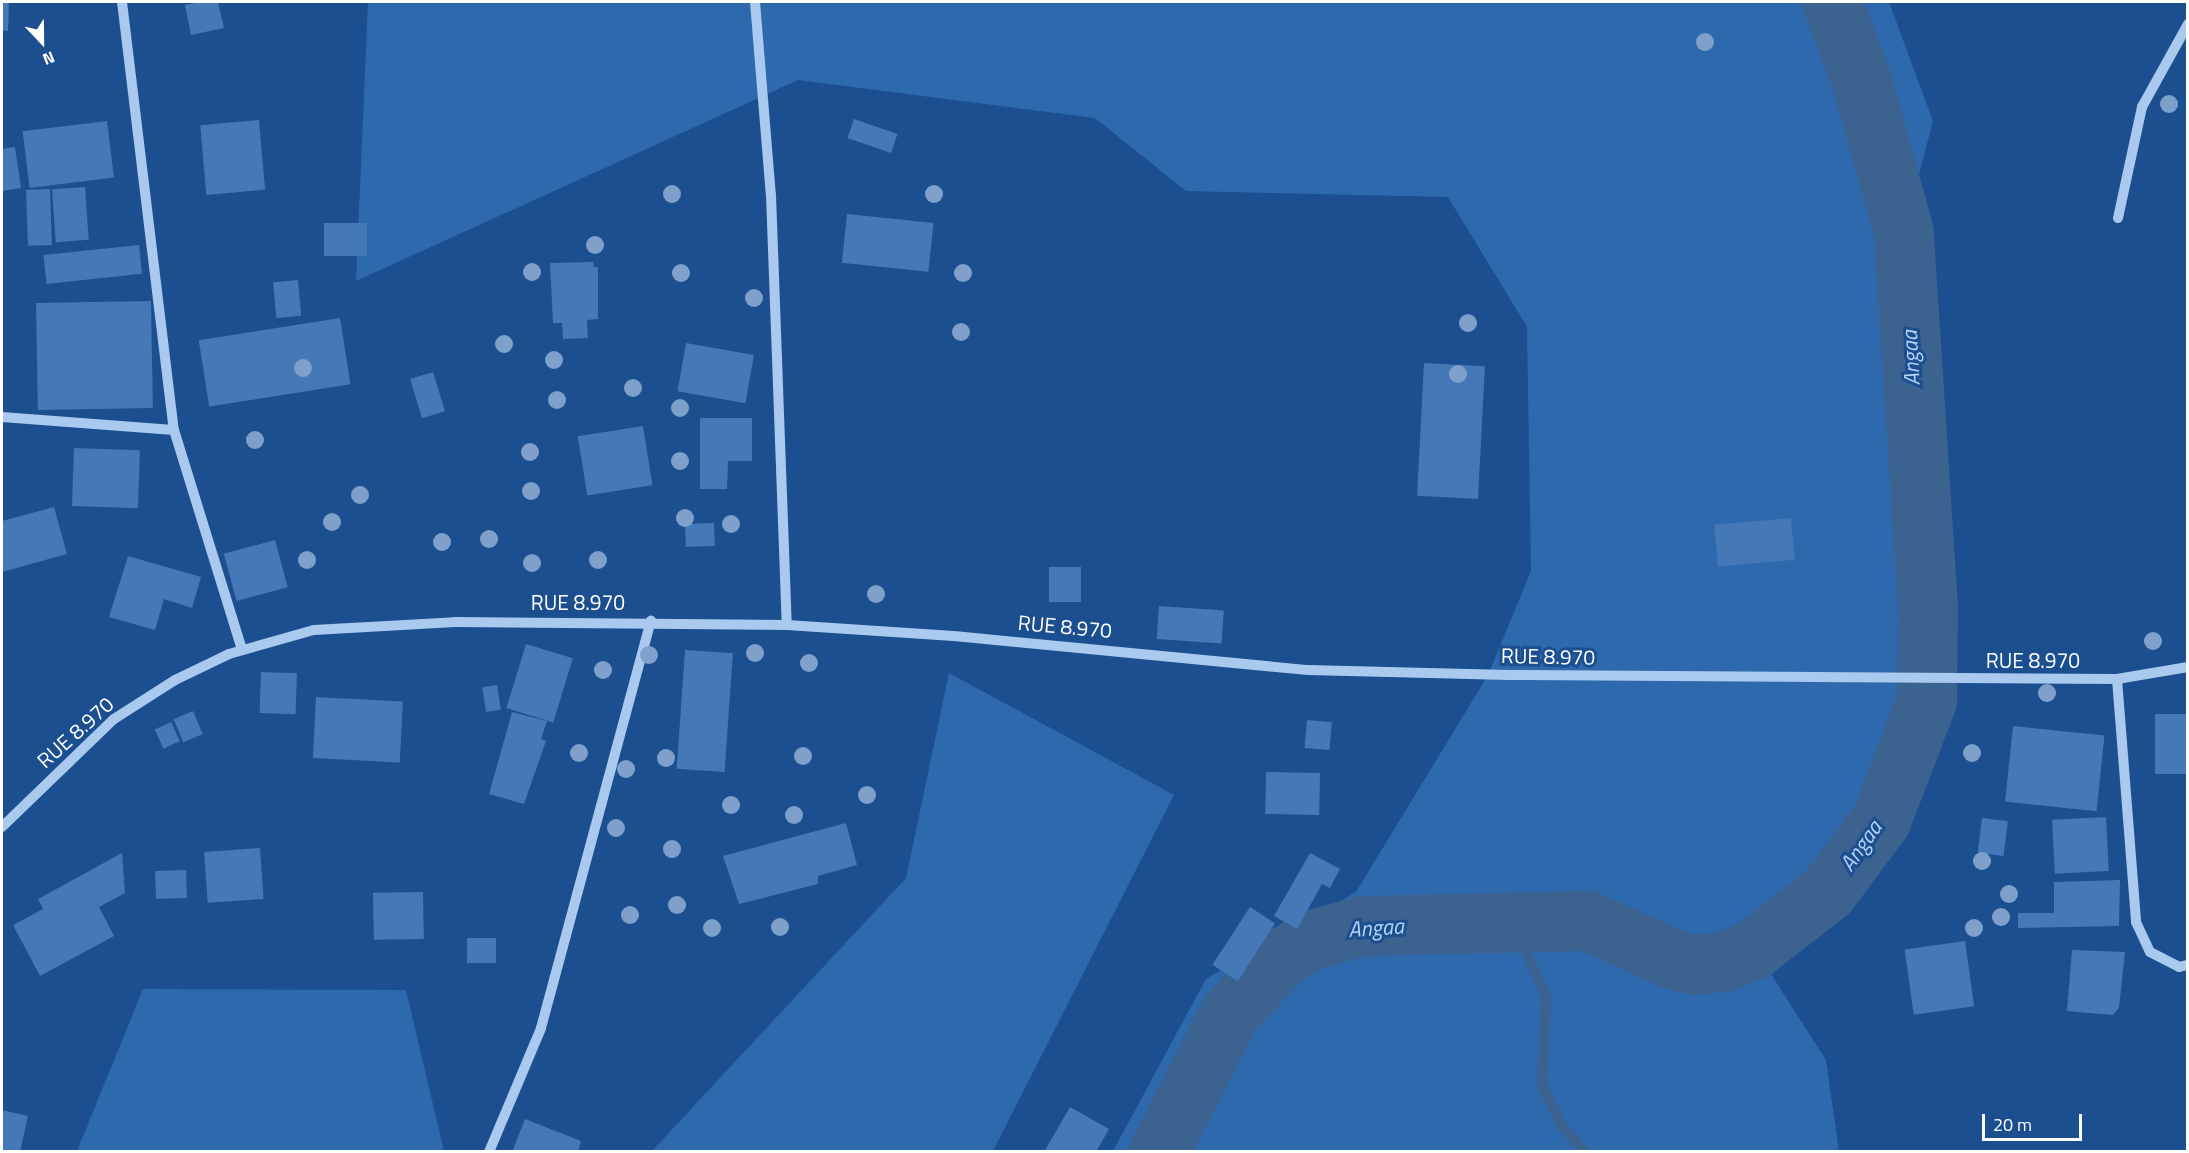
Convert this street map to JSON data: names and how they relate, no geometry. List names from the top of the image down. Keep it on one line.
{"streets":{"street":["RUE 8.970"]},"water":["Angaa"],"scale_bar":"20 m","north":"bottom"}
